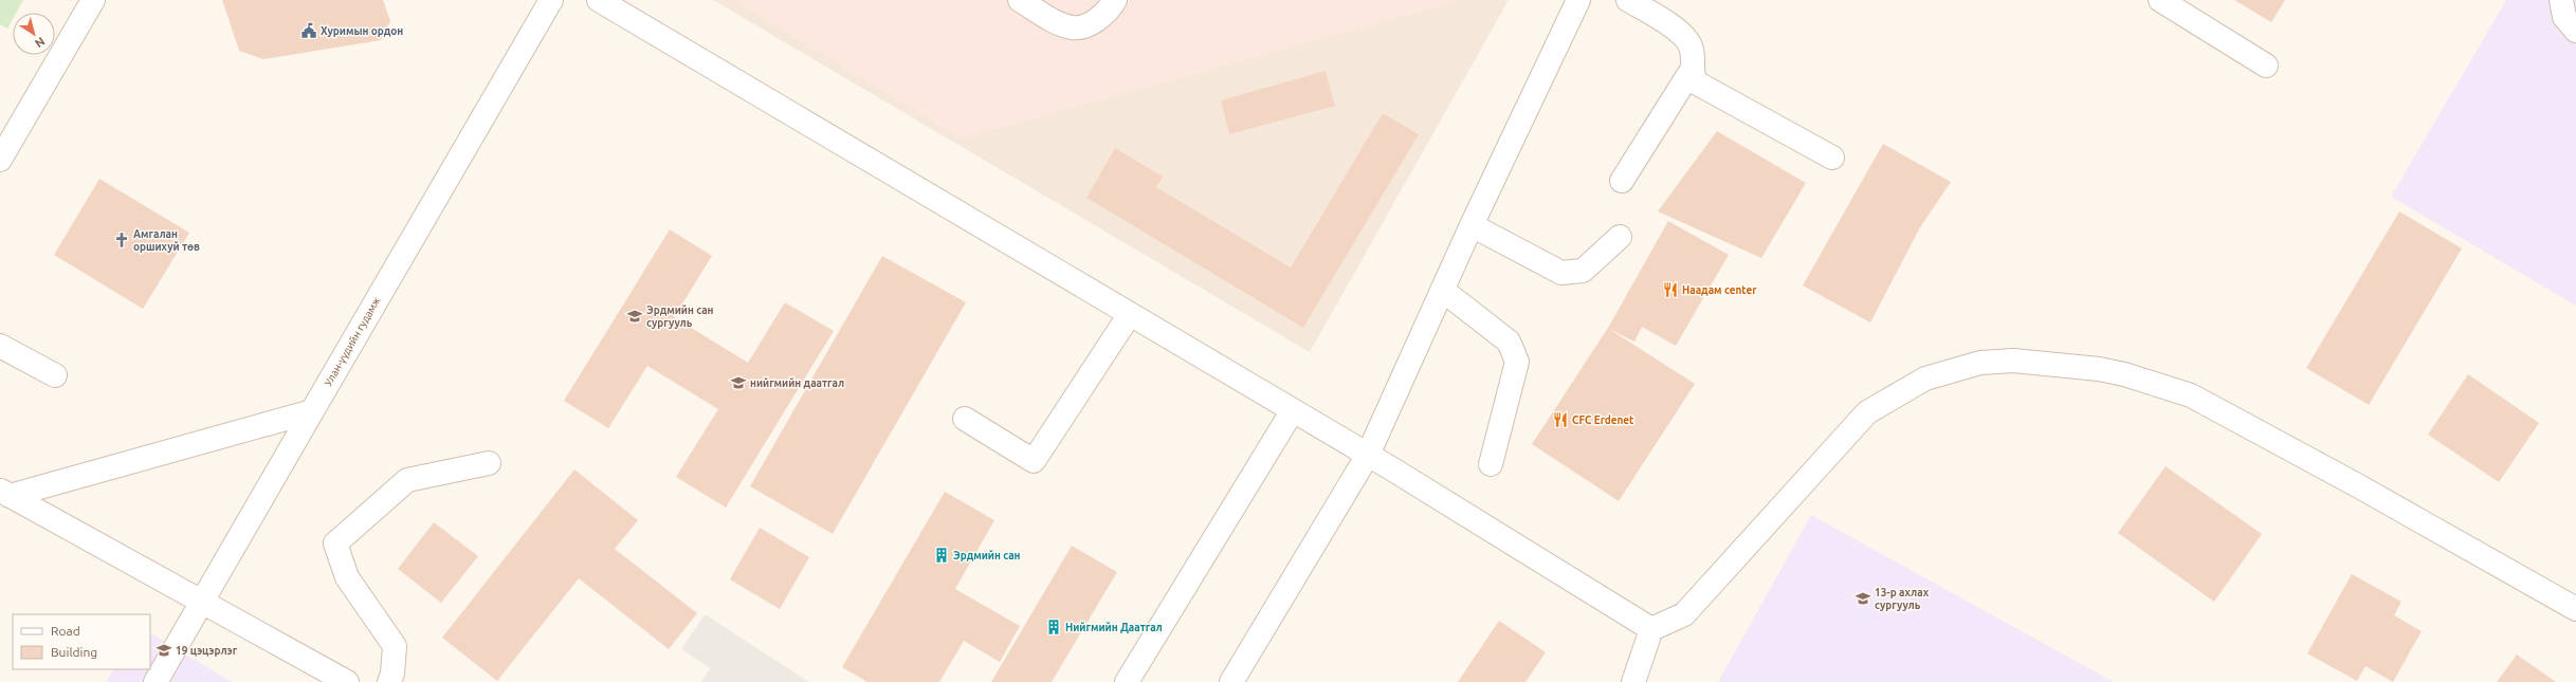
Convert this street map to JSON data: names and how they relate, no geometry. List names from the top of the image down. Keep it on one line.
{"streets":{"street":["Улан-үүдийн гудамж"]},"places":{"public building":["Хуримын ордон"],"church":["Амгалан оршихуй төв"],"restaurant":["Наадам center","CFC Erdenet"],"school or university":["Эрдмийн сан сургууль","нийгмийн даатгал","13-р ахлах сургууль","19 цэцэрлэг"],"building":["Эрдмийн сан","Нийгмийн Даатгал"]},"legend":["Road","Building"],"north":"bottom right"}
